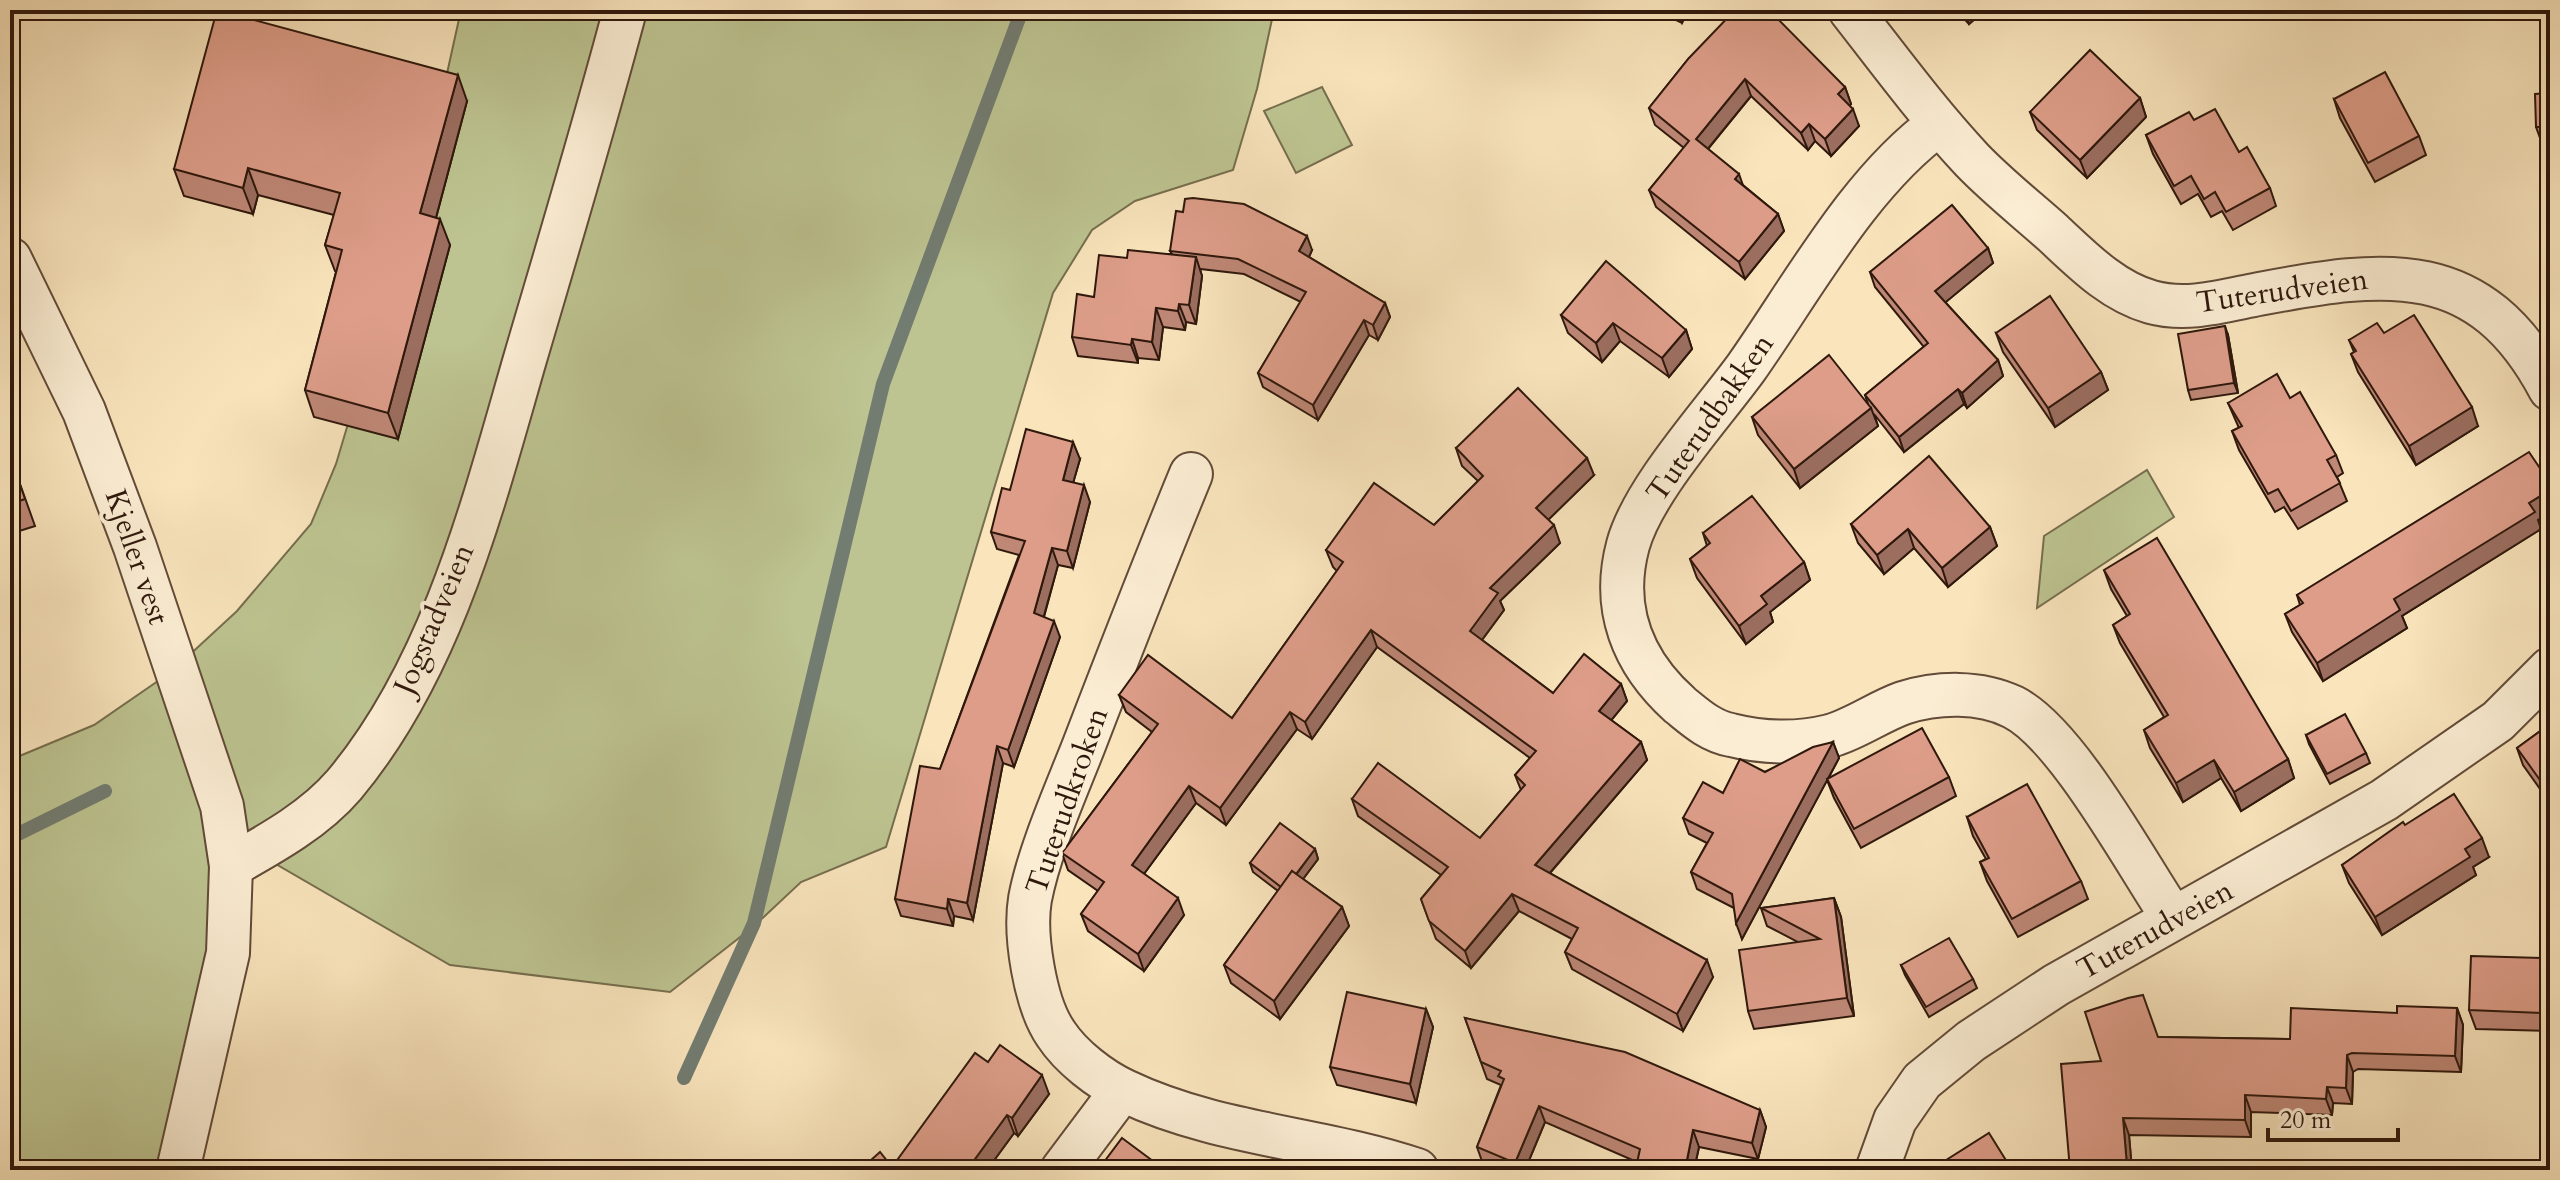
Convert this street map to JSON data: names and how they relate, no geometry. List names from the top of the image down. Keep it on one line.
{"streets":{"street":["Tuterudveien","Tuterudbakken","Kjeller vest","Jogstadveien","Tuterudkroken"]},"crossings":[["Tuterudveien","Tuterudbakken"],["Kjeller vest","Jogstadveien"]],"scale_bar":"20 m"}
